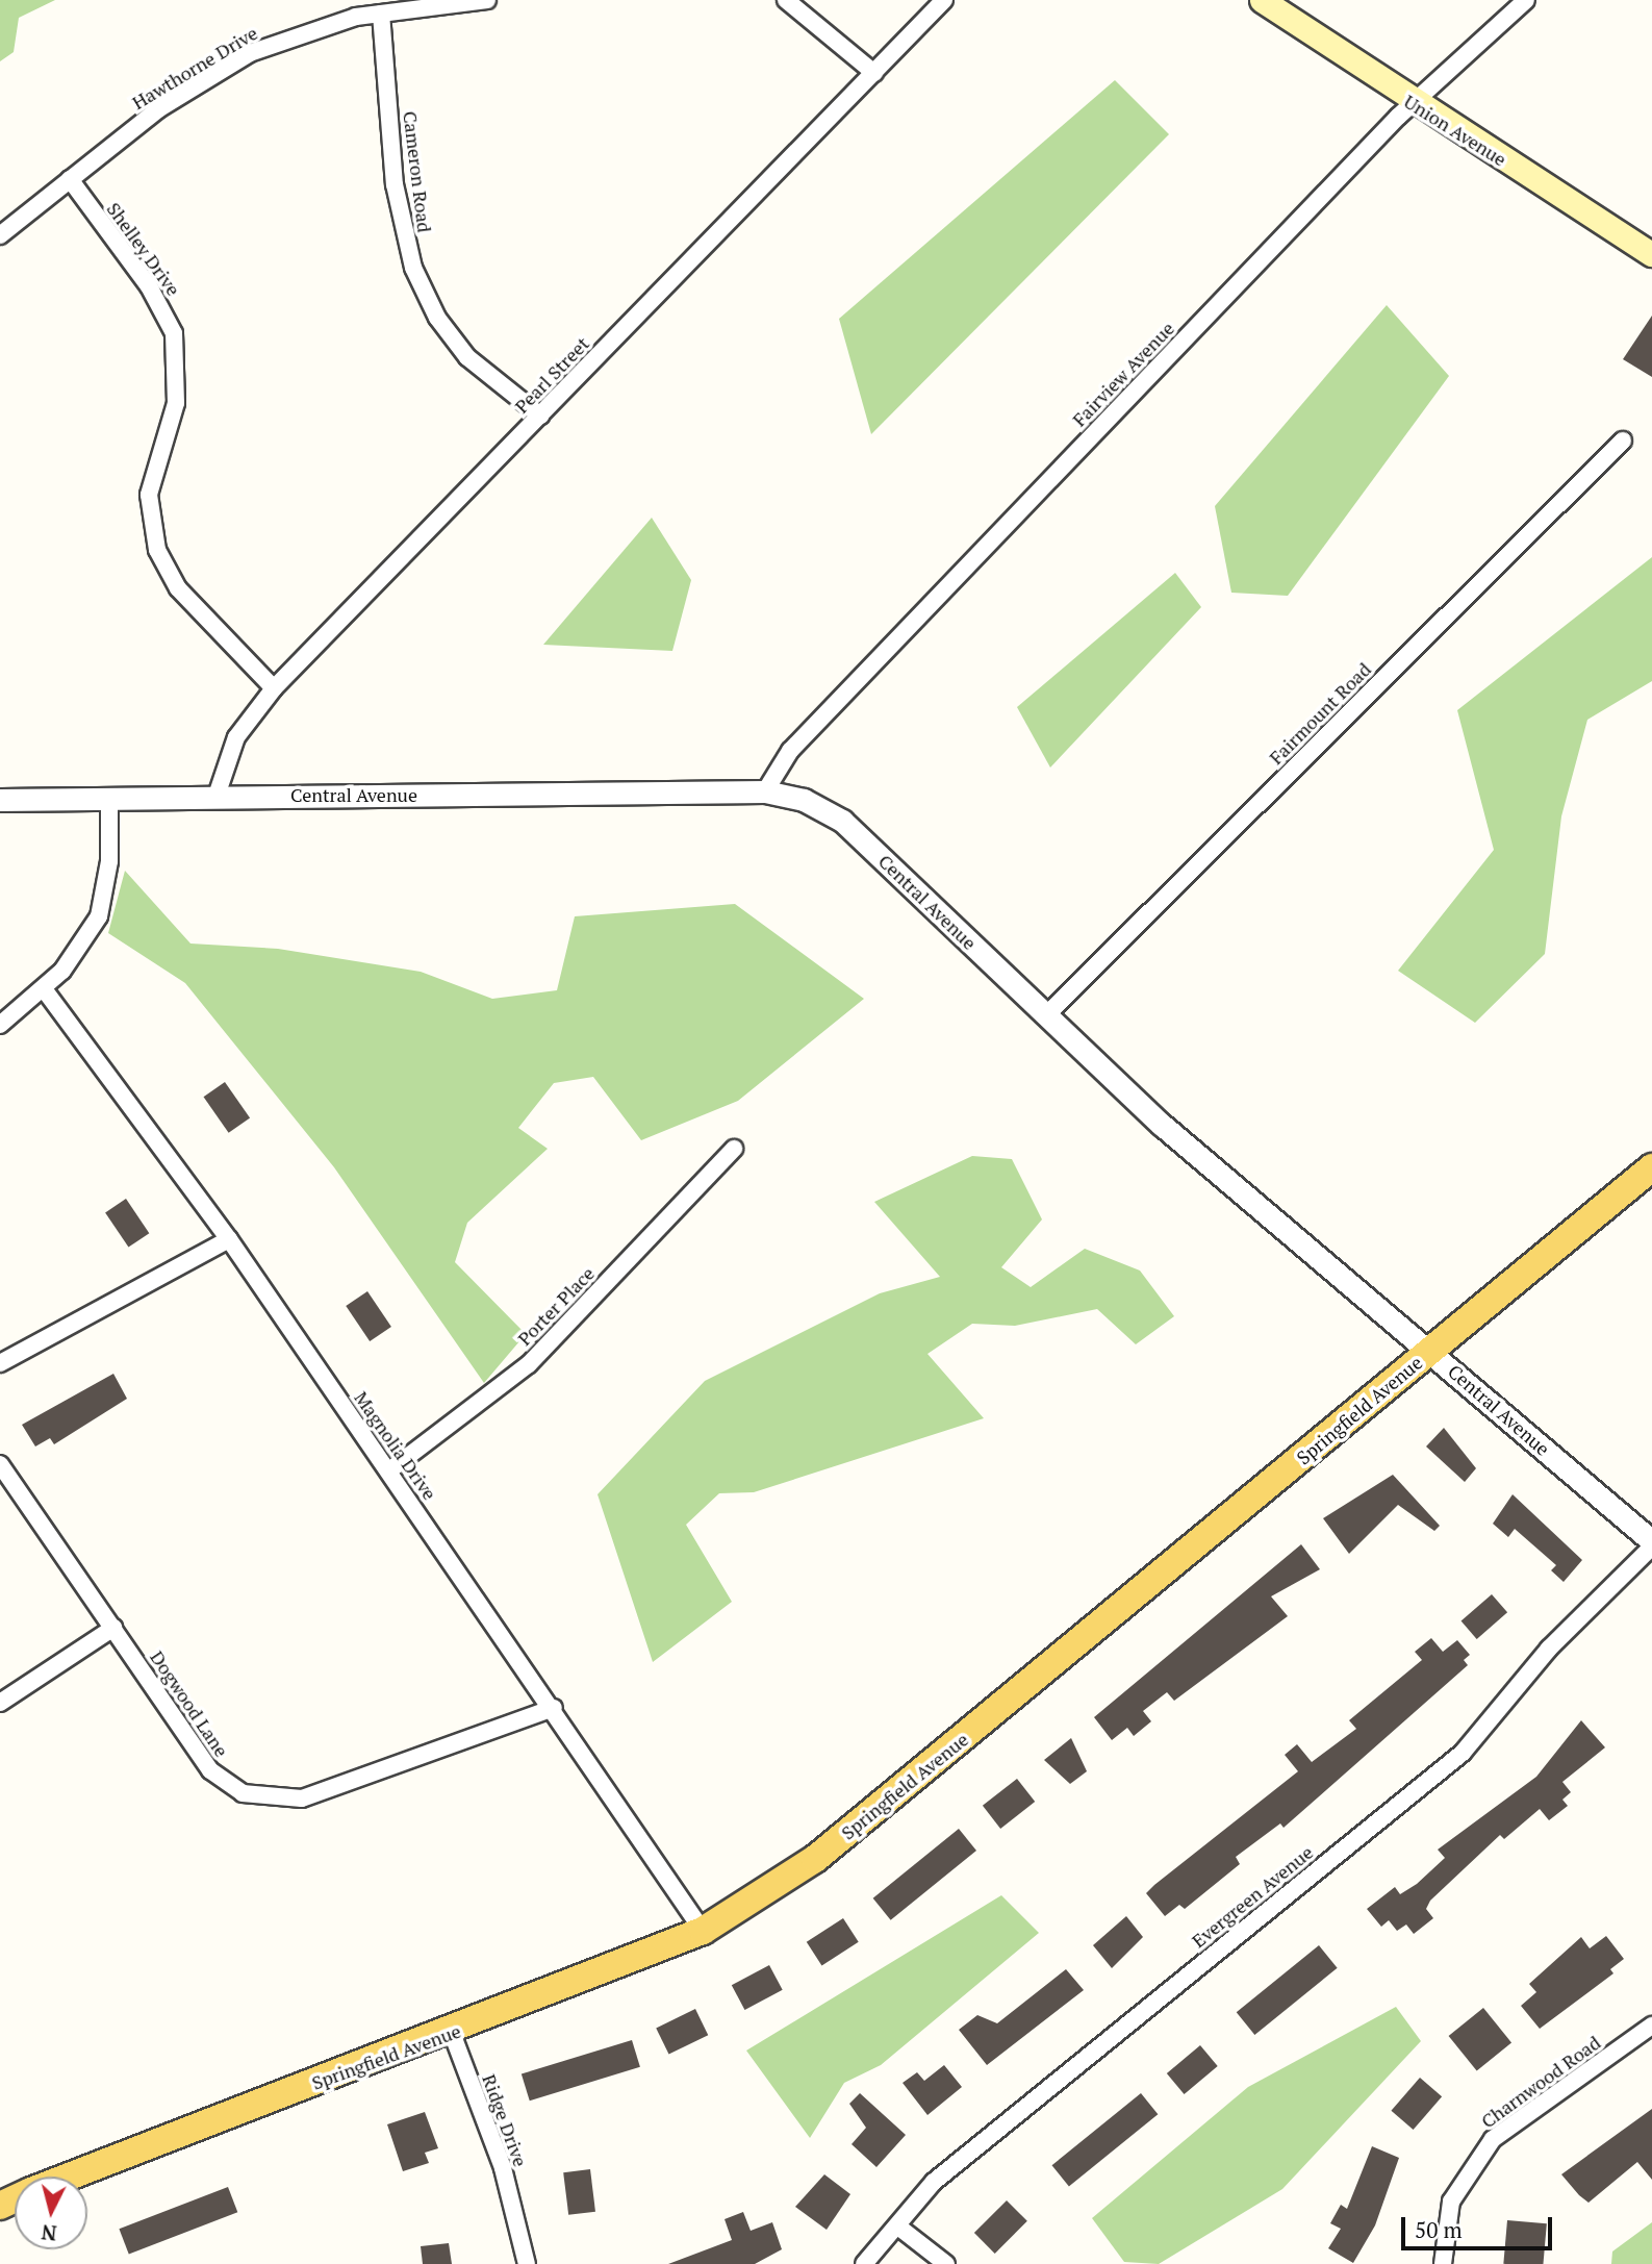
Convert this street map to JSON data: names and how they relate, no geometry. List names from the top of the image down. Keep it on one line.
{"streets":{"main road":["Union Avenue","Springfield Avenue"],"street":["Hawthorne Drive","Cameron Road","Shelley Drive","Fairview Avenue","Pearl Street","Fairmount Road","Central Avenue","Porter Place","Magnolia Drive","Dogwood Lane","Evergreen Avenue","Charnwood Road","Ridge Drive"]},"crossings":[["Hawthorne Drive","Cameron Road"],["Hawthorne Drive","Shelley Drive"],["Union Avenue","Fairview Avenue"],["Cameron Road","Pearl Street"],["Shelley Drive","Pearl Street"],["Fairview Avenue","Central Avenue"],["Pearl Street","Central Avenue"],["Fairmount Road","Central Avenue"],["Central Avenue","Springfield Avenue"],["Porter Place","Magnolia Drive"],["Springfield Avenue","Magnolia Drive"],["Springfield Avenue","Ridge Drive"],["Magnolia Drive","Dogwood Lane"]],"scale_bar":"50 m","north":"bottom"}
